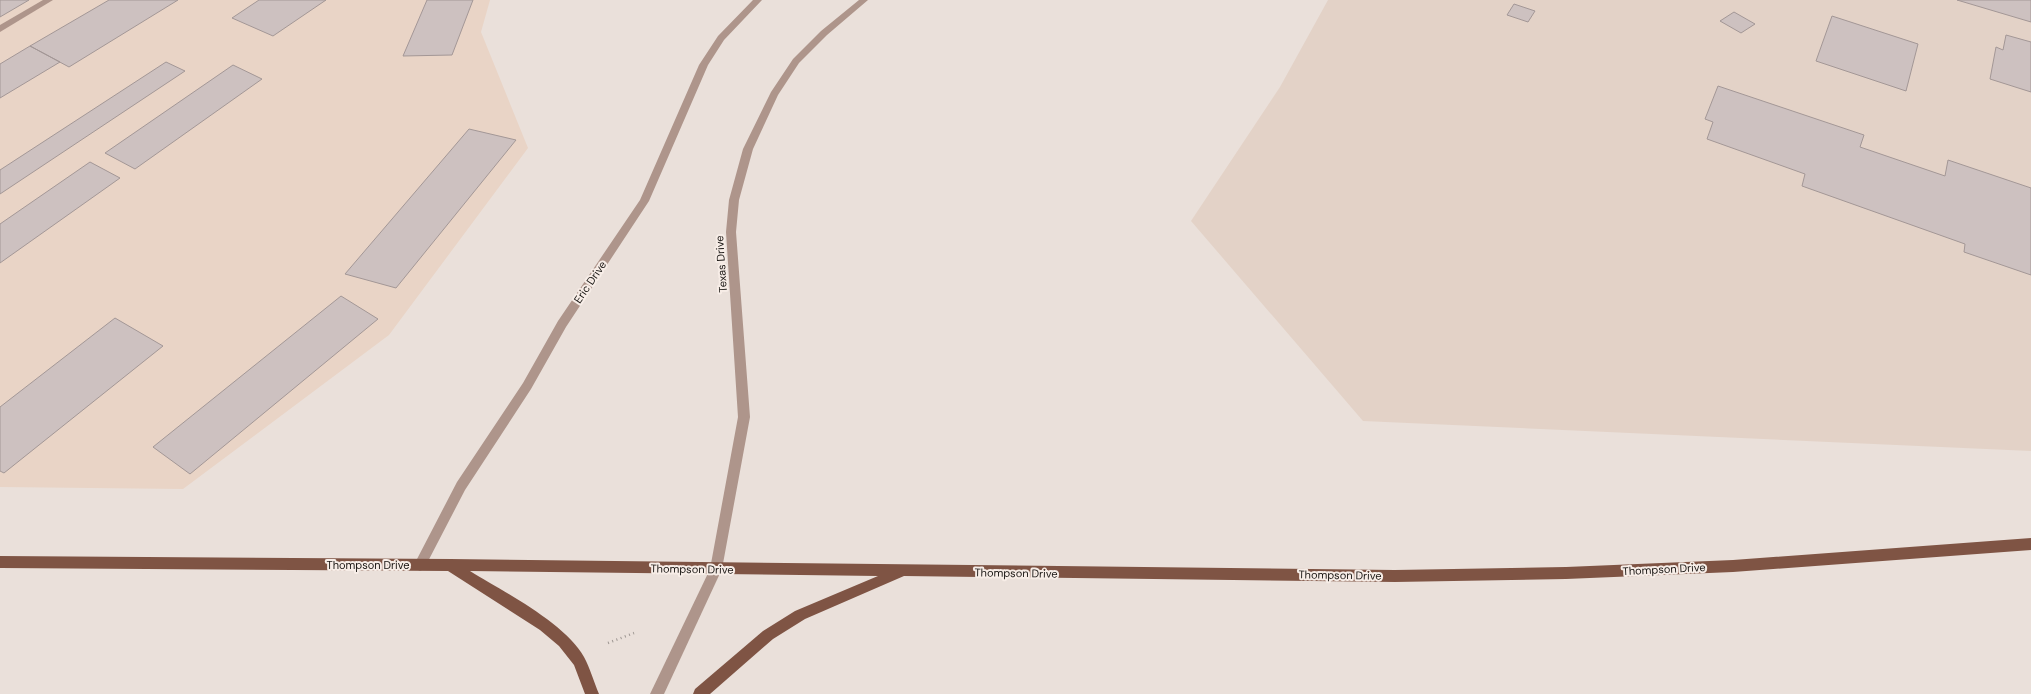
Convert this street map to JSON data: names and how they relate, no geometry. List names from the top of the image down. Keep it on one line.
{"streets":{"main road":["Thompson Drive"],"street":["Texas Drive","Eric Drive"]},"crossings":[["Texas Drive","Thompson Drive"],["Eric Drive","Thompson Drive"]]}
